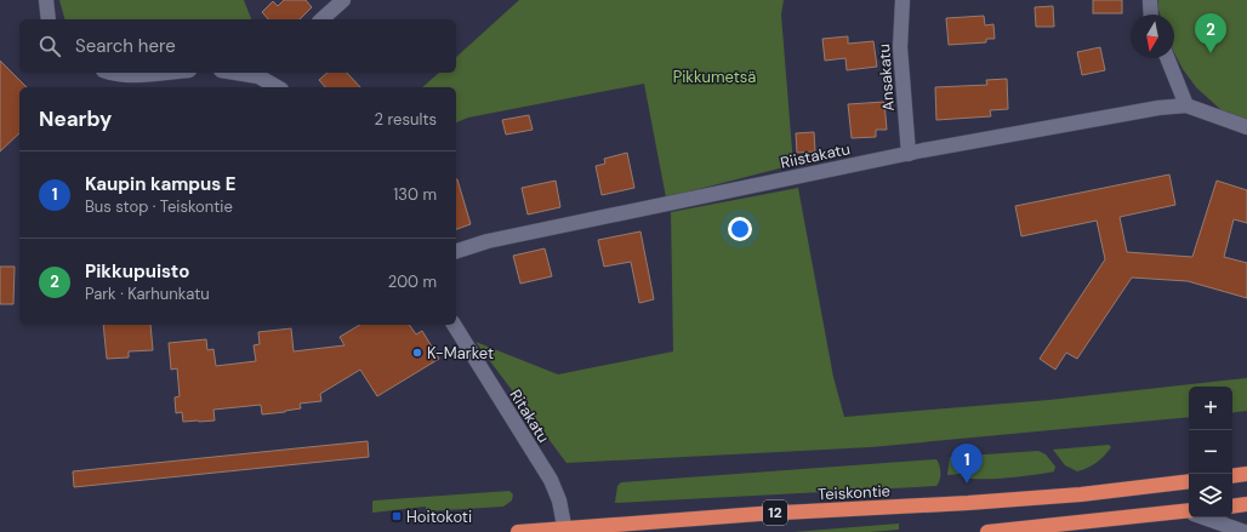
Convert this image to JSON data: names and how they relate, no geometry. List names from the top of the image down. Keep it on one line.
{"streets":{"highway":["Teiskontie","12"],"street":["Ansakatu","Riistakatu","Ritakatu"]},"crossings":[["Ansakatu","Riistakatu"],["Ritakatu","Teiskontie"]],"parks":["Pikkumetsä"],"places":{"other":["K-Market"],"transit":["Hoitokoti"]},"north":"bottom","page":{"pins":["2","1"],"search":"Search here","heading":["Nearby","2 results"],"list":[{"mark":"1","name":"Kaupin kampus E","note":"Bus stop · Teiskontie","value":"130 m"},{"mark":"2","name":"Pikkupuisto","note":"Park · Karhunkatu","value":"200 m"}],"map_buttons":["+","−"]}}
